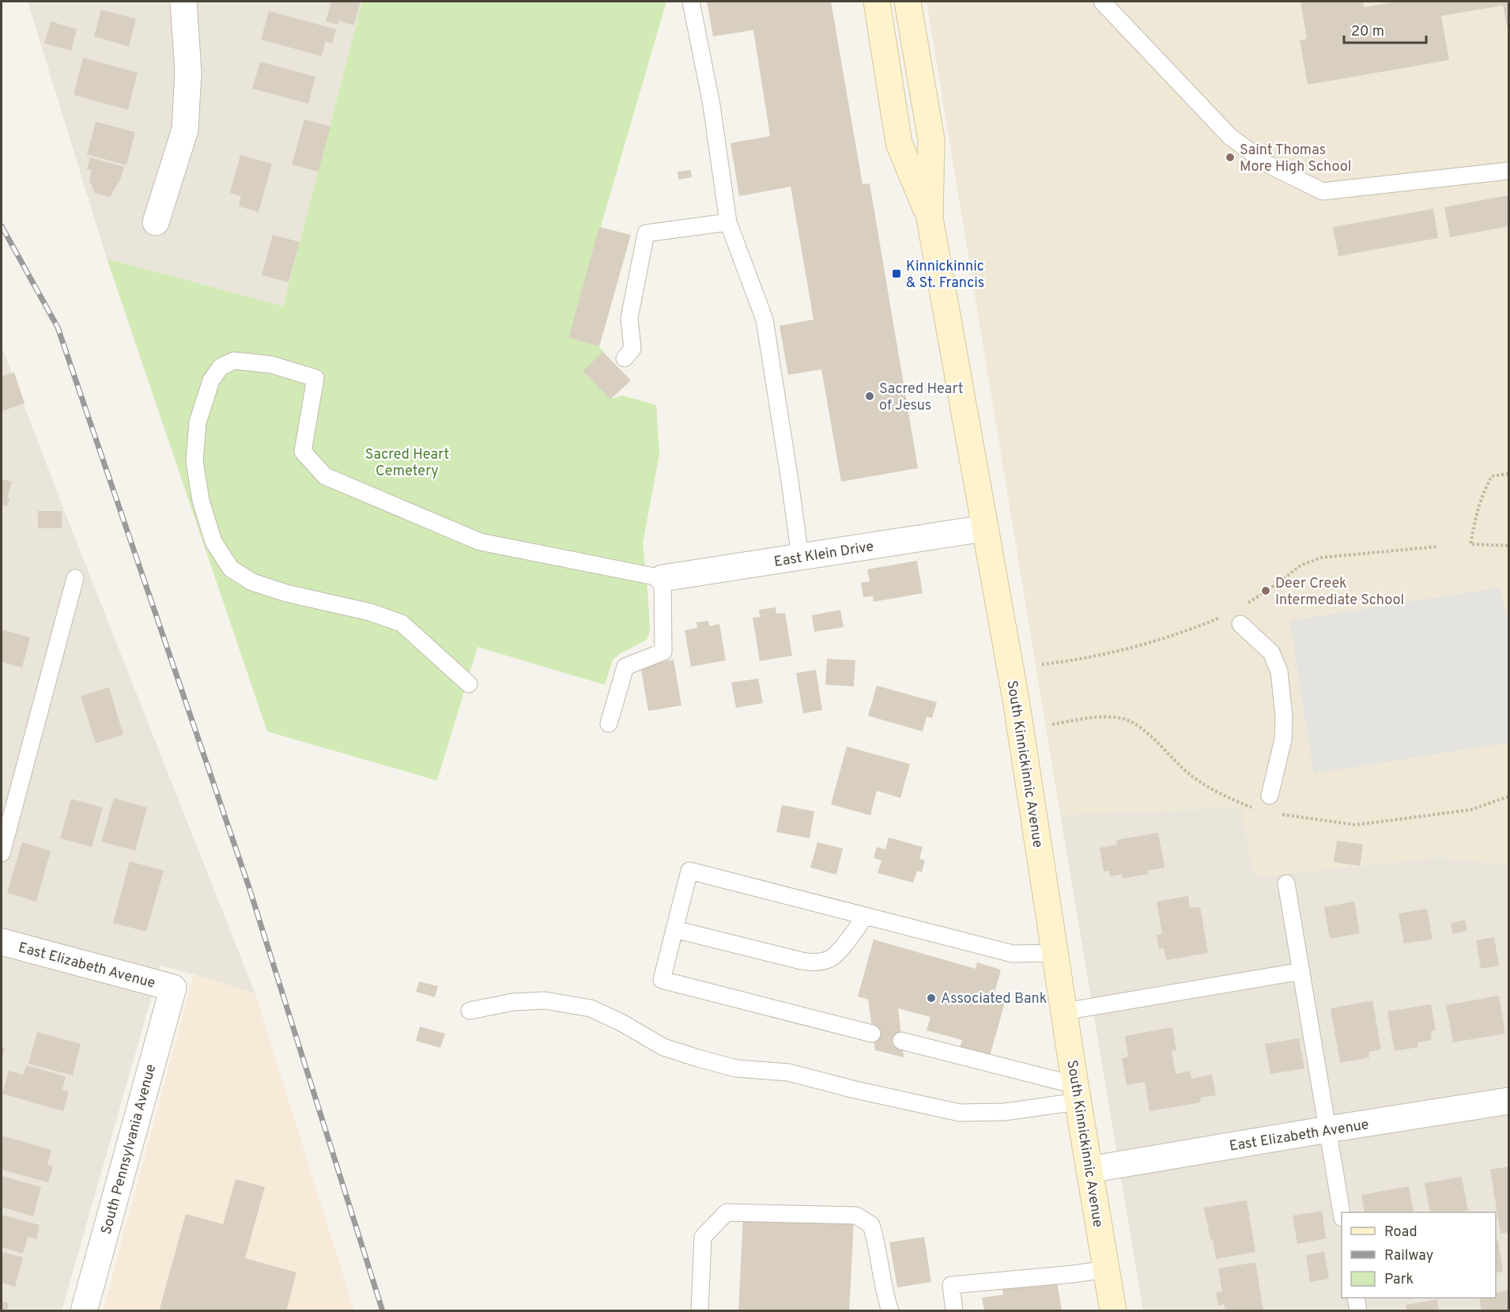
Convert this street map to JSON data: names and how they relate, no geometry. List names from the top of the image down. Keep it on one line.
{"streets":{"main road":["South Kinnickinnic Avenue"],"street":["East Klein Drive","East Elizabeth Avenue","South Pennsylvania Avenue"]},"crossings":[["East Klein Drive","South Kinnickinnic Avenue"],["South Kinnickinnic Avenue","East Elizabeth Avenue"],["East Elizabeth Avenue","South Pennsylvania Avenue"]],"parks":["Sacred Heart Cemetery"],"places":{"other":["Saint Thomas More High School","Sacred Heart of Jesus","Deer Creek Intermediate School","Associated Bank"],"transit":["Kinnickinnic & St. Francis"]},"legend":["Road","Railway","Park"],"scale_bar":"20 m"}
